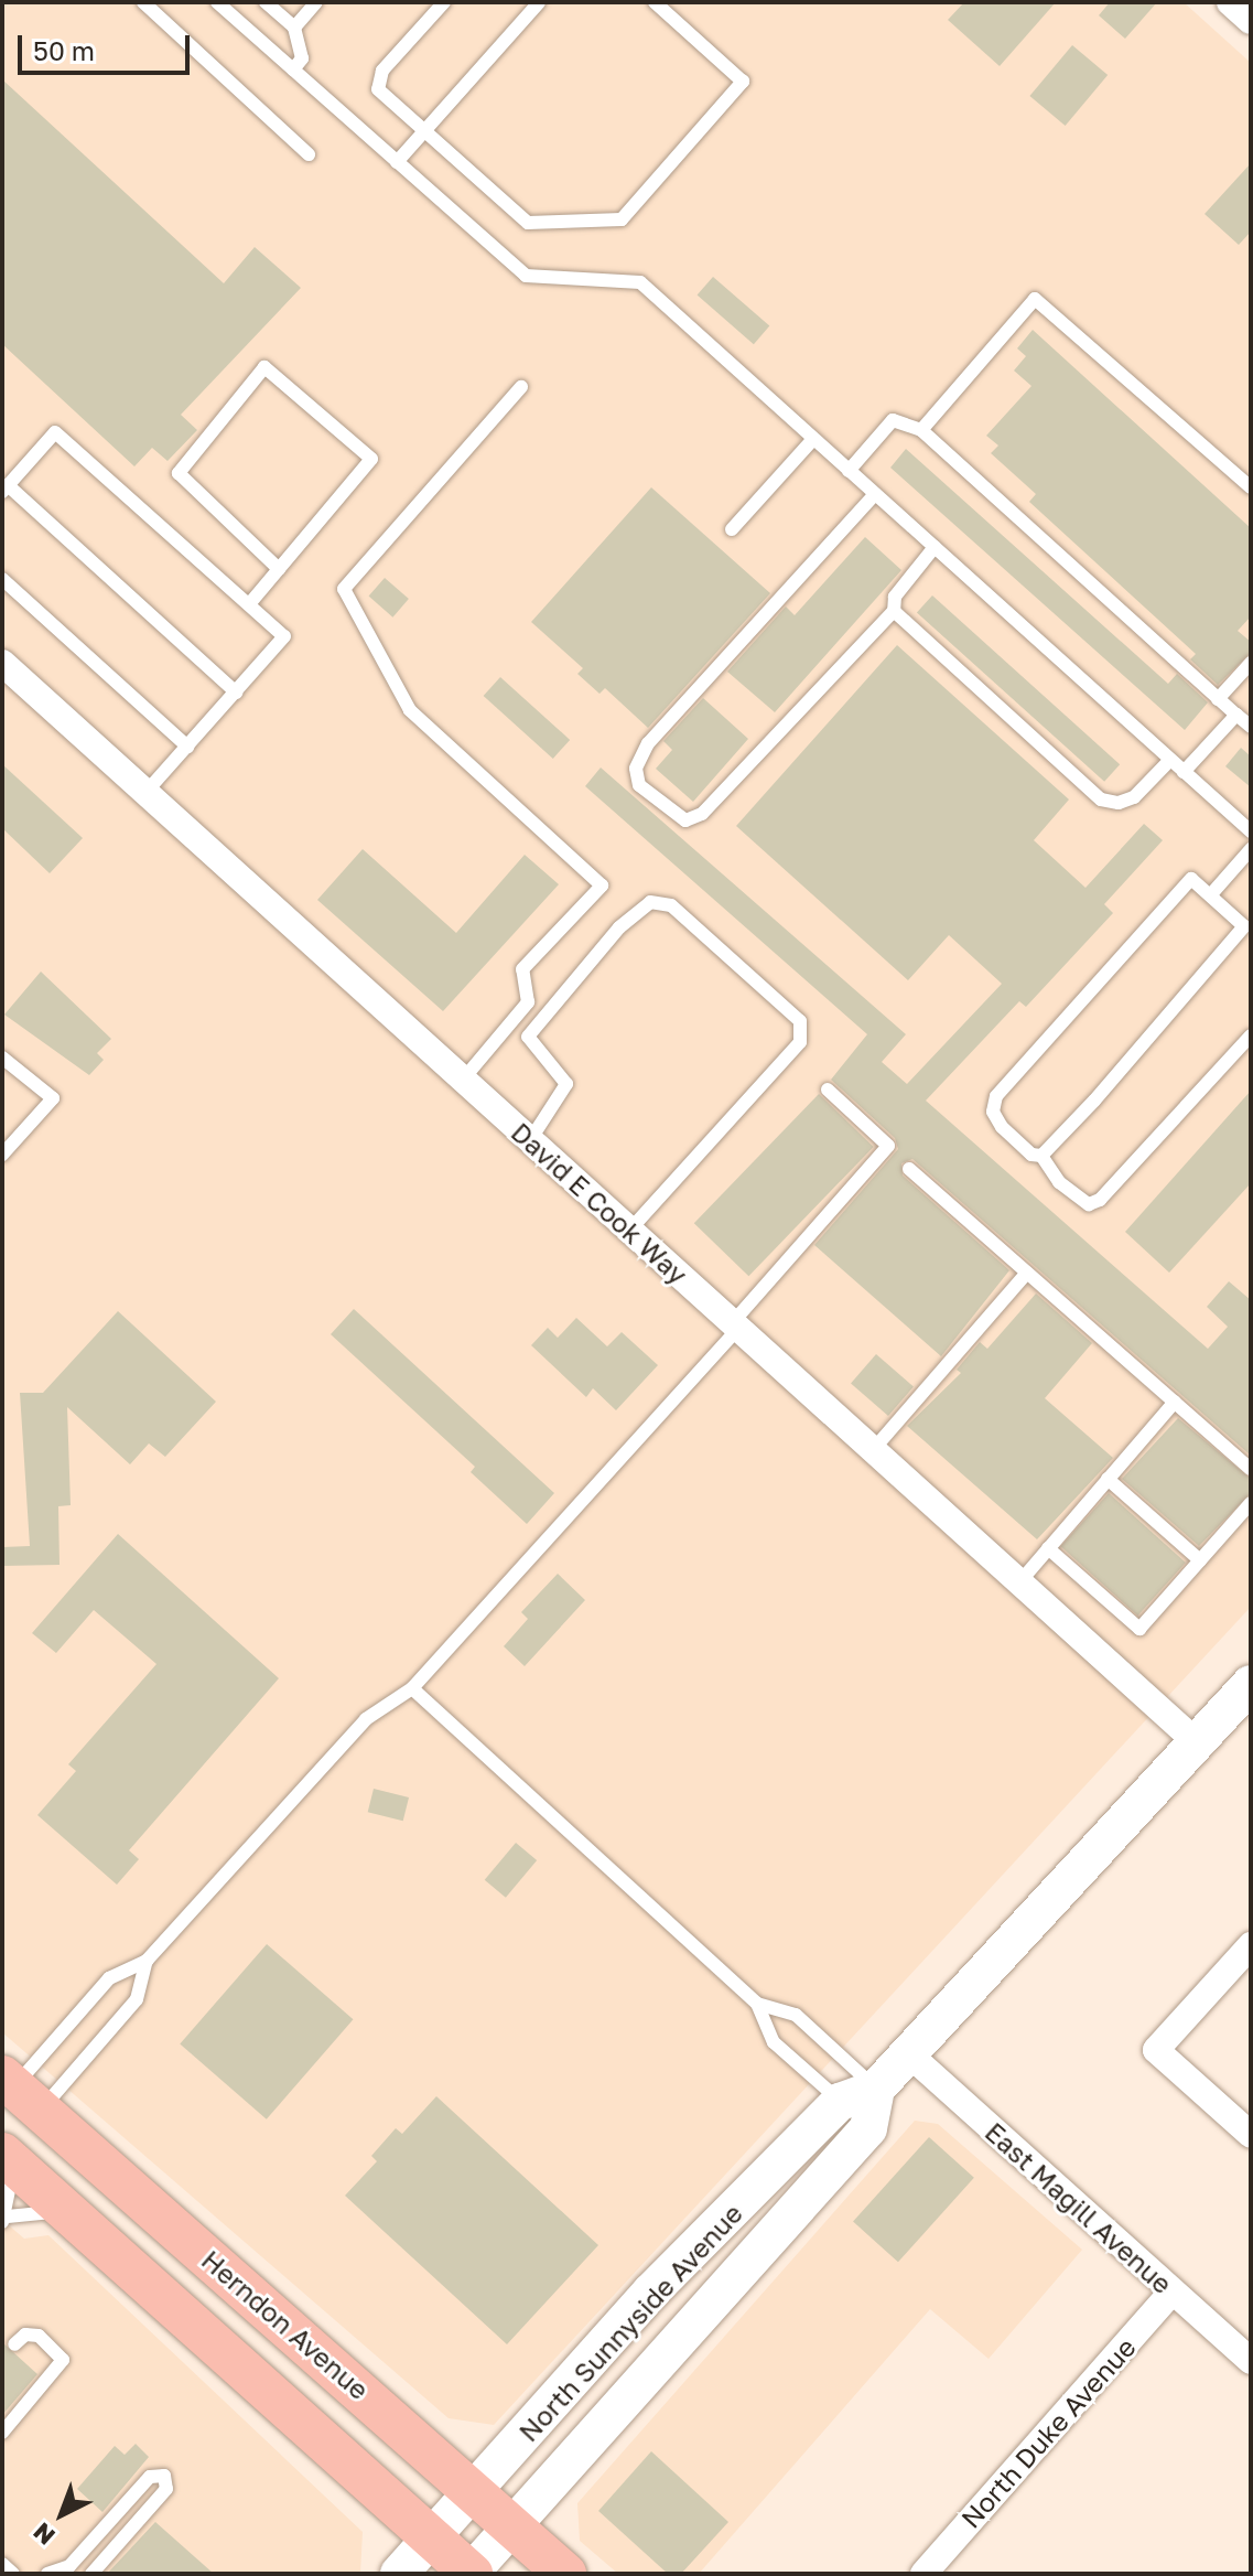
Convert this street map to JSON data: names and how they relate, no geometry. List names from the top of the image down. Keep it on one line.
{"streets":{"main road":["North Sunnyside Avenue","Herndon Avenue"],"street":["David E Cook Way","East Magill Avenue","North Duke Avenue"]},"crossings":[["David E Cook Way","North Sunnyside Avenue"],["East Magill Avenue","North Sunnyside Avenue"],["East Magill Avenue","North Duke Avenue"],["North Sunnyside Avenue","Herndon Avenue"]],"scale_bar":"50 m","north":"bottom left"}
